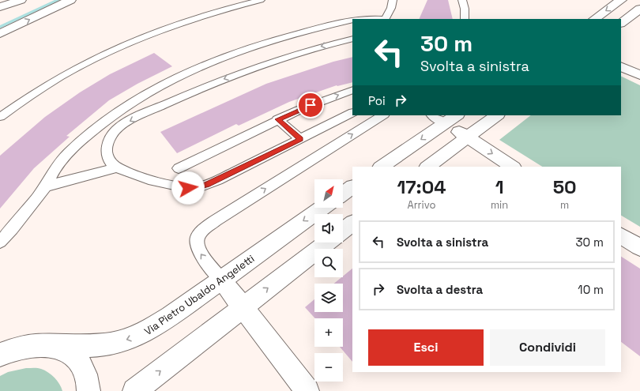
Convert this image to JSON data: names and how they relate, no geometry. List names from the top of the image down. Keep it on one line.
{"streets":{"main road":["Via Pietro Ubaldo Angeletti"]},"north":"top right","page":{"turn":["30 m","Svolta a sinistra"],"then":"Poi","eta":["17:04","Arrivo","1","min","50","m"],"map_buttons":["+","−"],"list":[{"name":"Svolta a sinistra","value":"30 m"},{"name":"Svolta a destra","value":"10 m"}],"buttons":["Esci","Condividi"]}}
